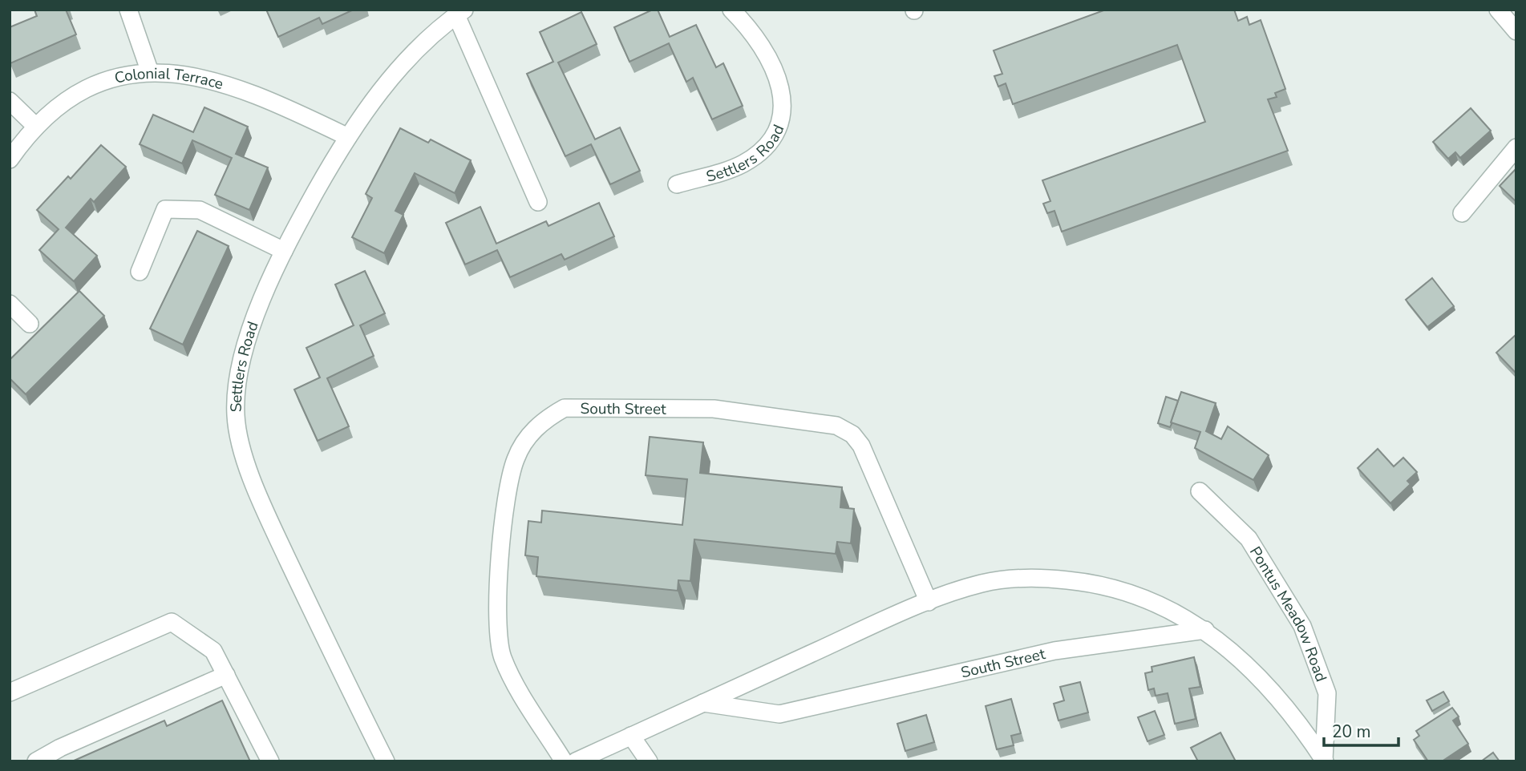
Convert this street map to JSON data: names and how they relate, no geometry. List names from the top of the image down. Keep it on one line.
{"streets":{"street":["Colonial Terrace","Settlers Road","South Street","Pontus Meadow Road"]},"crossings":[["Colonial Terrace","Settlers Road"]],"scale_bar":"20 m"}
